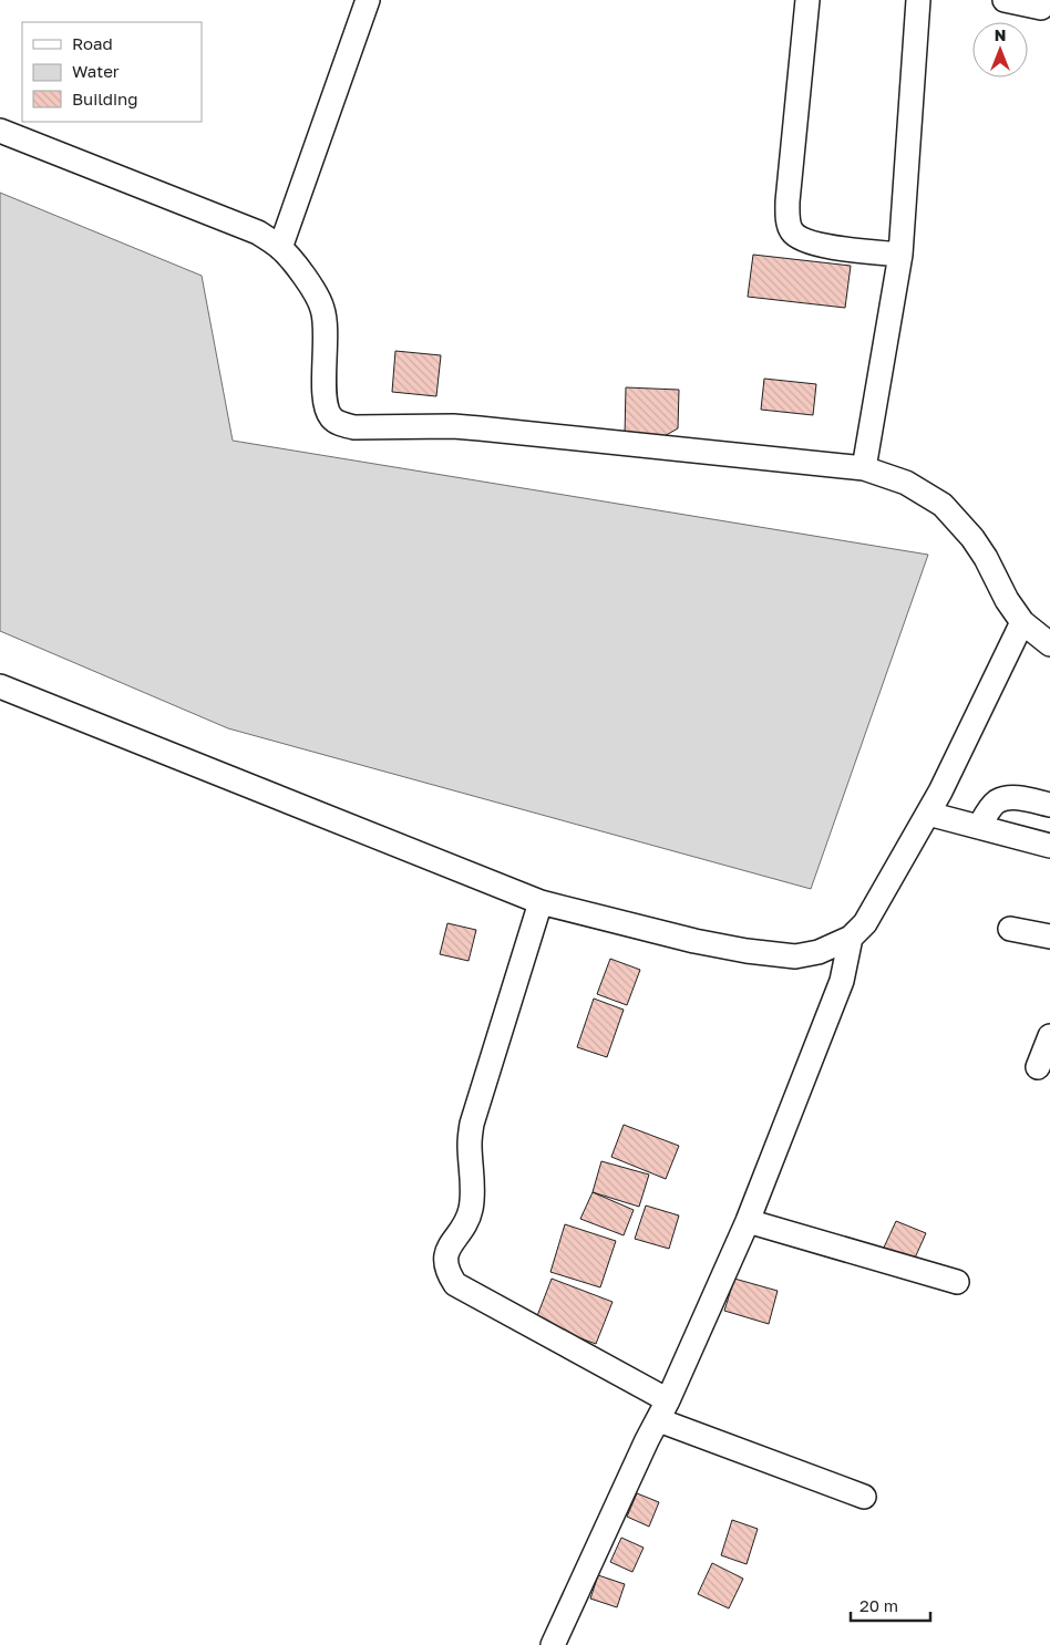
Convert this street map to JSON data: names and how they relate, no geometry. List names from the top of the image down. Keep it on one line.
{"legend":["Road","Water","Building"],"scale_bar":"20 m","north":"top"}
